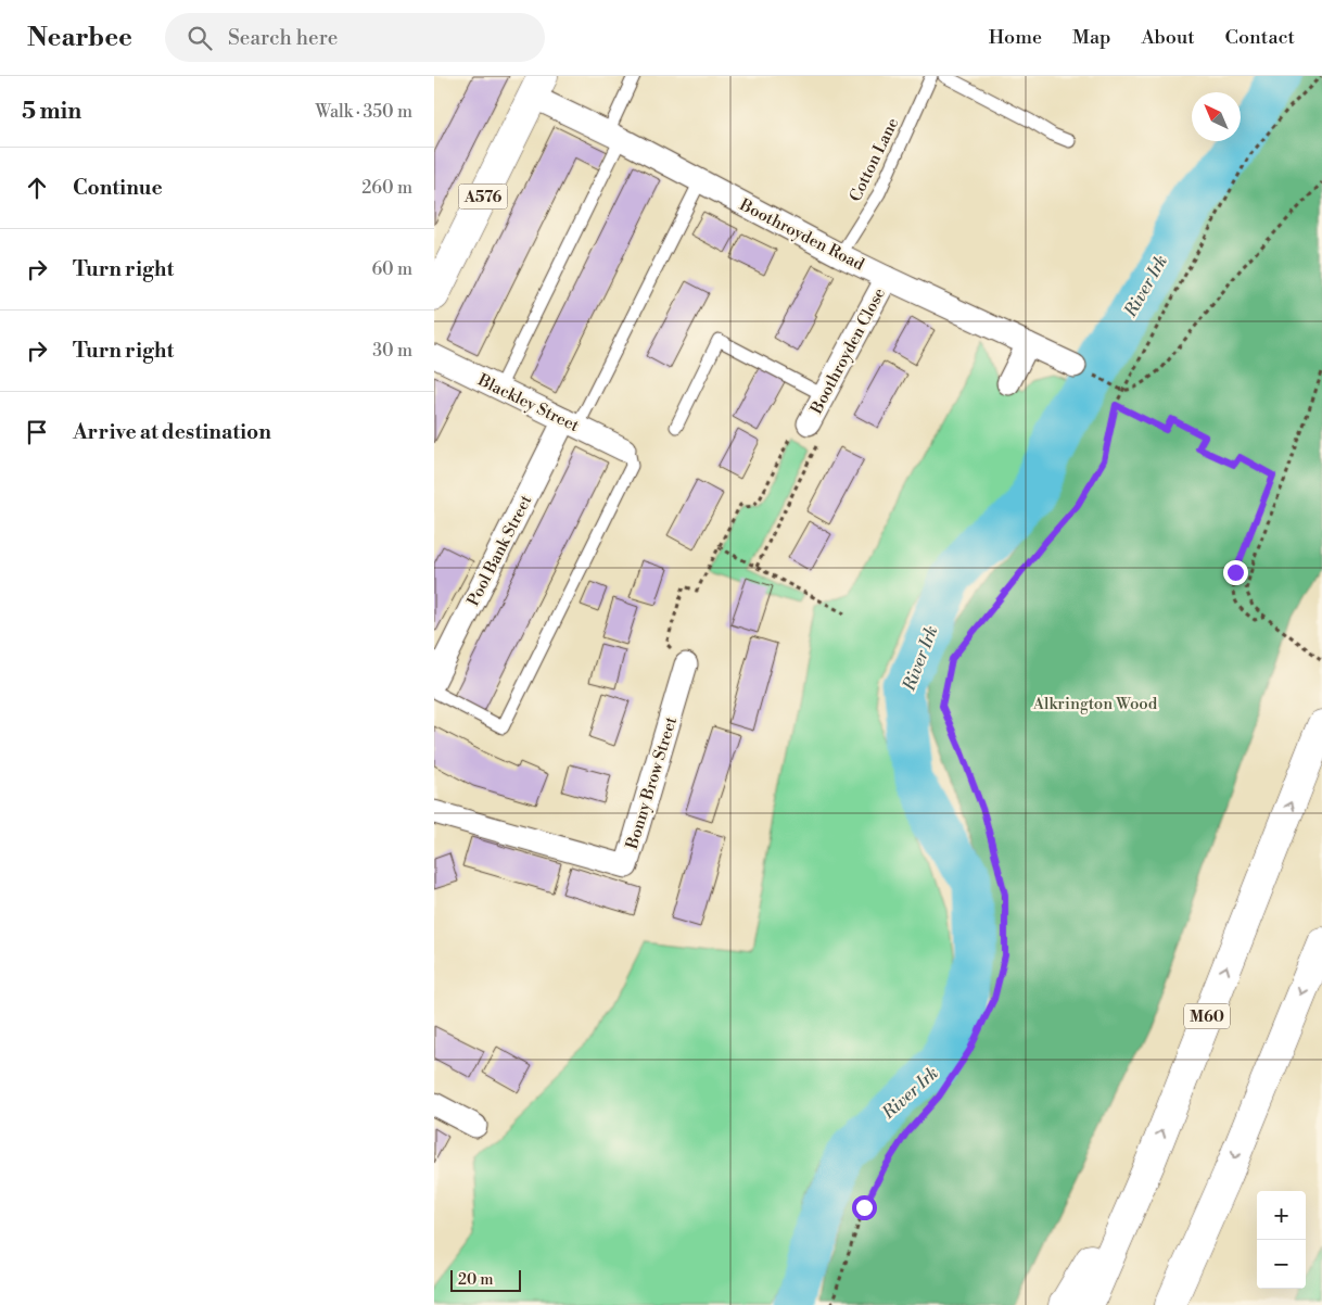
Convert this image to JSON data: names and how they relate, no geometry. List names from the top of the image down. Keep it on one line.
{"streets":{"main road":["A576","M60"],"street":["Boothroyden Road","Boothroyden Close","Blackley Street","Pool Bank Street","Bonny Brow Street"],"lane":["Cotton Lane"]},"crossings":[["Cotton Lane","Boothroyden Road"],["A576","Boothroyden Road"],["Boothroyden Road","Boothroyden Close"],["Blackley Street","Pool Bank Street"]],"water":["River Irk"],"parks":["Alkrington Wood"],"scale_bar":"20 m","north":"top left","page":{"header":"Nearbee","search":"Search here","nav":["Home","Map","About","Contact"],"heading":["5 min","Walk · 350 m"],"list":[["Continue","260 m"],["Turn right","60 m"],["Turn right","30 m"],"Arrive at destination"],"map_buttons":["+","−"],"scale":"20 m"}}
